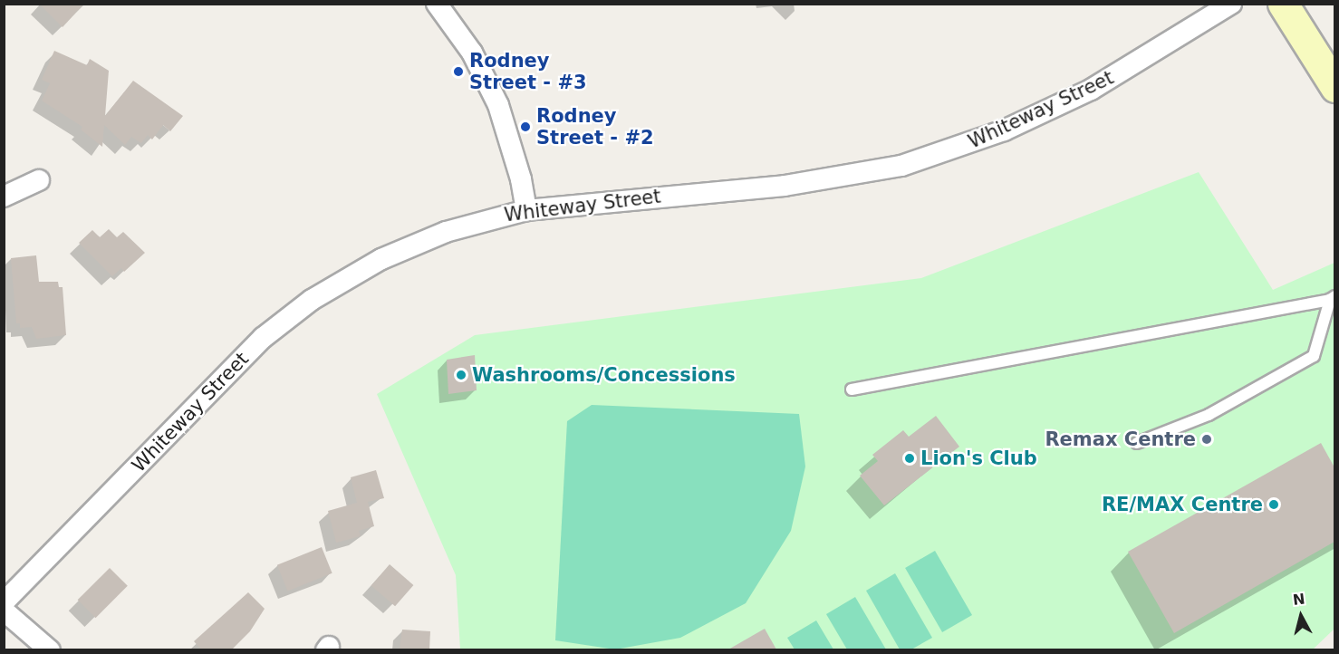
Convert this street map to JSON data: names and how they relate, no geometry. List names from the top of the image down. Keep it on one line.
{"streets":{"street":["Whiteway Street"]},"places":["Rodney Street - #3","Rodney Street - #2","Washrooms/Concessions","Remax Centre","Lion's Club","RE/MAX Centre"],"north":"top"}
